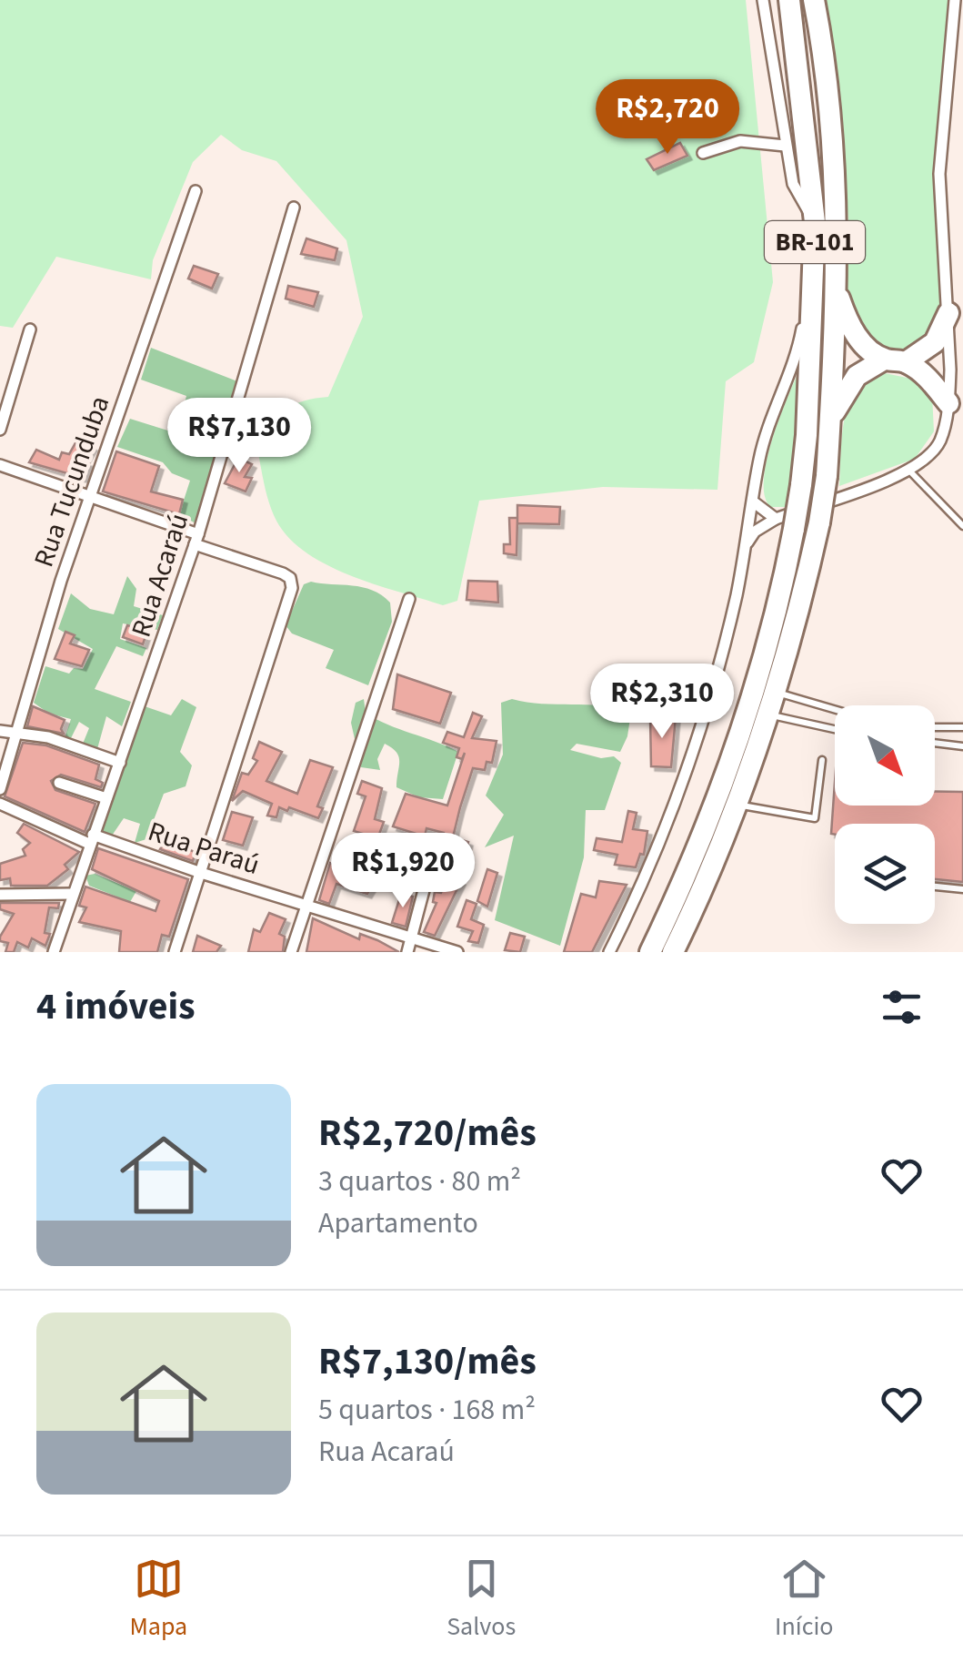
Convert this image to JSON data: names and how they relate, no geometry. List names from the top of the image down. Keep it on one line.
{"streets":{"highway":["BR-101"],"street":["Rua Tucunduba","Rua Acaraú","Rua Paraú"]},"crossings":[["Rua Acaraú","Rua Paraú"]],"north":"bottom right","page":{"price":["R$2,720","R$7,130","R$2,310","R$1,920"],"heading":"4 imóveis","list":[{"name":"R$2,720/mês","note":"3 quartos · 80 m² · Apartamento"},{"name":"R$7,130/mês","note":"5 quartos · 168 m² · Rua Acaraú"}],"tabs":["Mapa","Salvos","Início"]}}
